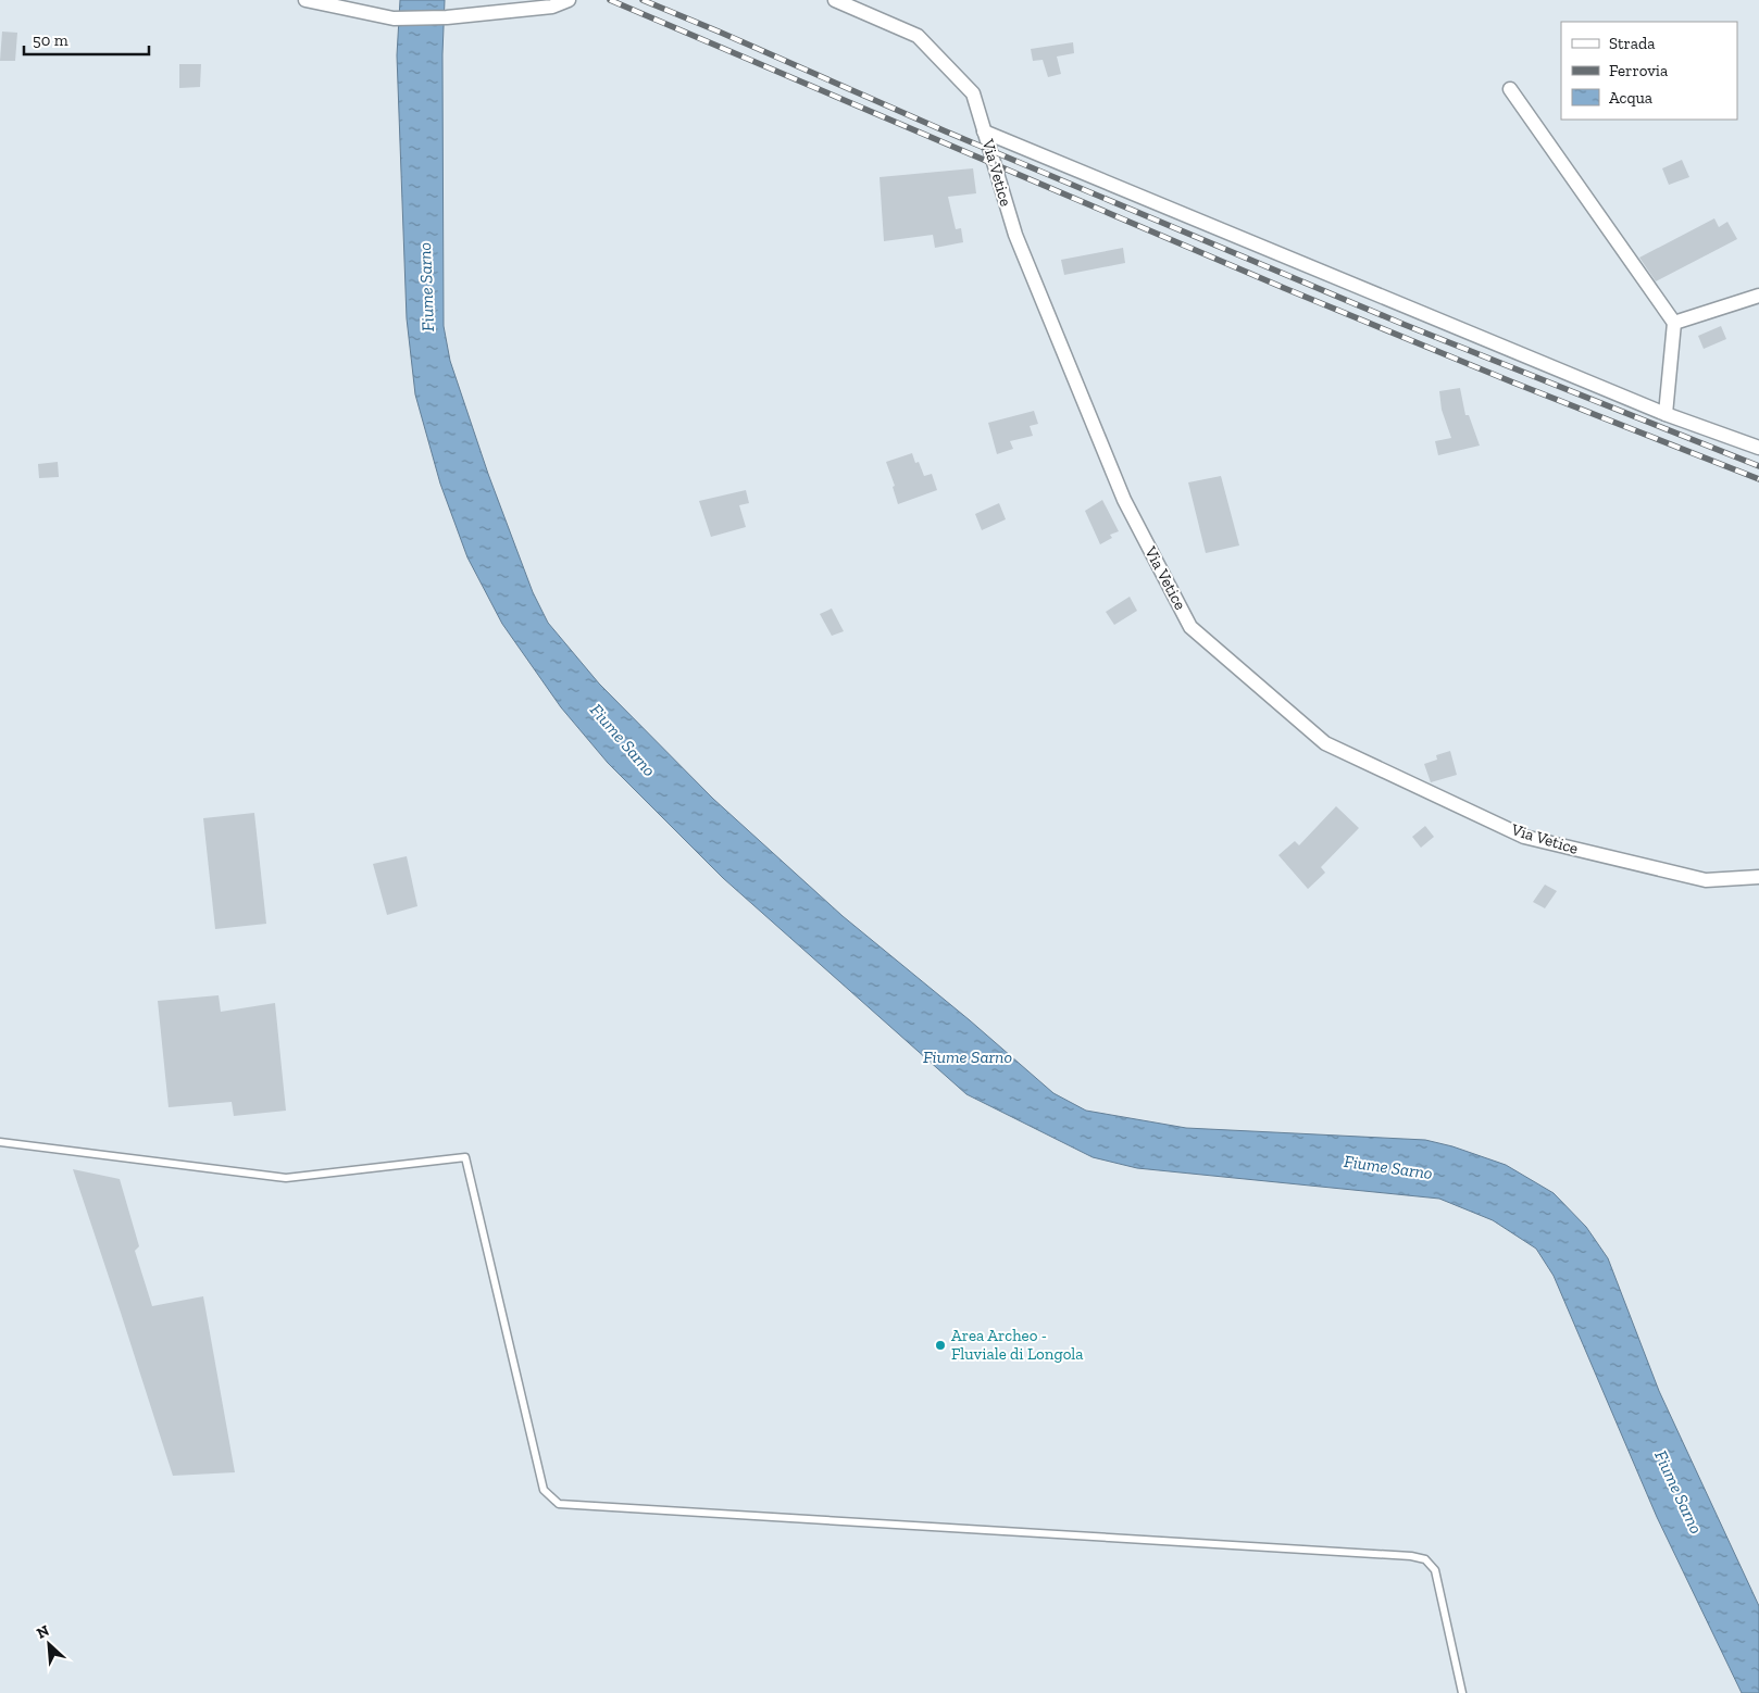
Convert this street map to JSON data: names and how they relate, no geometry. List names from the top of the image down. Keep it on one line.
{"streets":{"street":["Via Vetice"]},"water":["Fiume Sarno"],"places":["Area Archeo - Fluviale di Longola"],"legend":["Strada","Ferrovia","Acqua"],"scale_bar":"50 m","north":"top left"}
